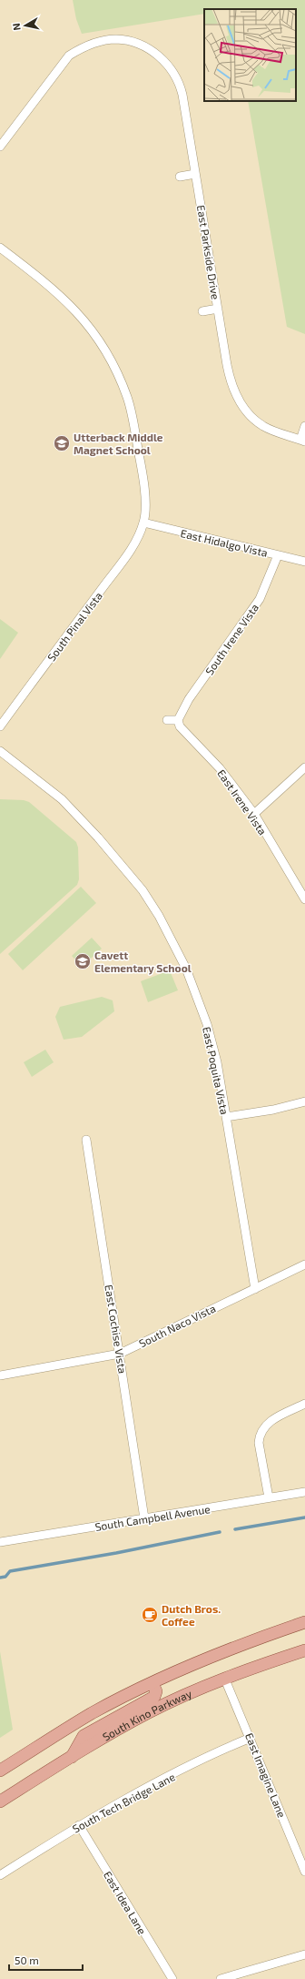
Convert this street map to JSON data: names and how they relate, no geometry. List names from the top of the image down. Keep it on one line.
{"streets":{"main road":["South Kino Parkway"],"street":["East Parkside Drive","East Hidalgo Vista","South Pinal Vista","South Irene Vista","East Irene Vista","East Poquita Vista","South Naco Vista","East Cochise Vista","South Campbell Avenue","East Imagine Lane","South Tech Bridge Lane","East Idea Lane"]},"crossings":[["East Hidalgo Vista","South Pinal Vista"],["East Hidalgo Vista","South Irene Vista"],["South Irene Vista","East Irene Vista"],["East Poquita Vista","South Naco Vista"],["South Naco Vista","East Cochise Vista"],["East Cochise Vista","South Campbell Avenue"],["South Kino Parkway","East Imagine Lane"],["East Imagine Lane","South Tech Bridge Lane"],["South Tech Bridge Lane","East Idea Lane"]],"places":{"school or university":["Utterback Middle Magnet School","Cavett Elementary School"],"cafe":["Dutch Bros. Coffee"]},"scale_bar":"50 m","north":"left"}
